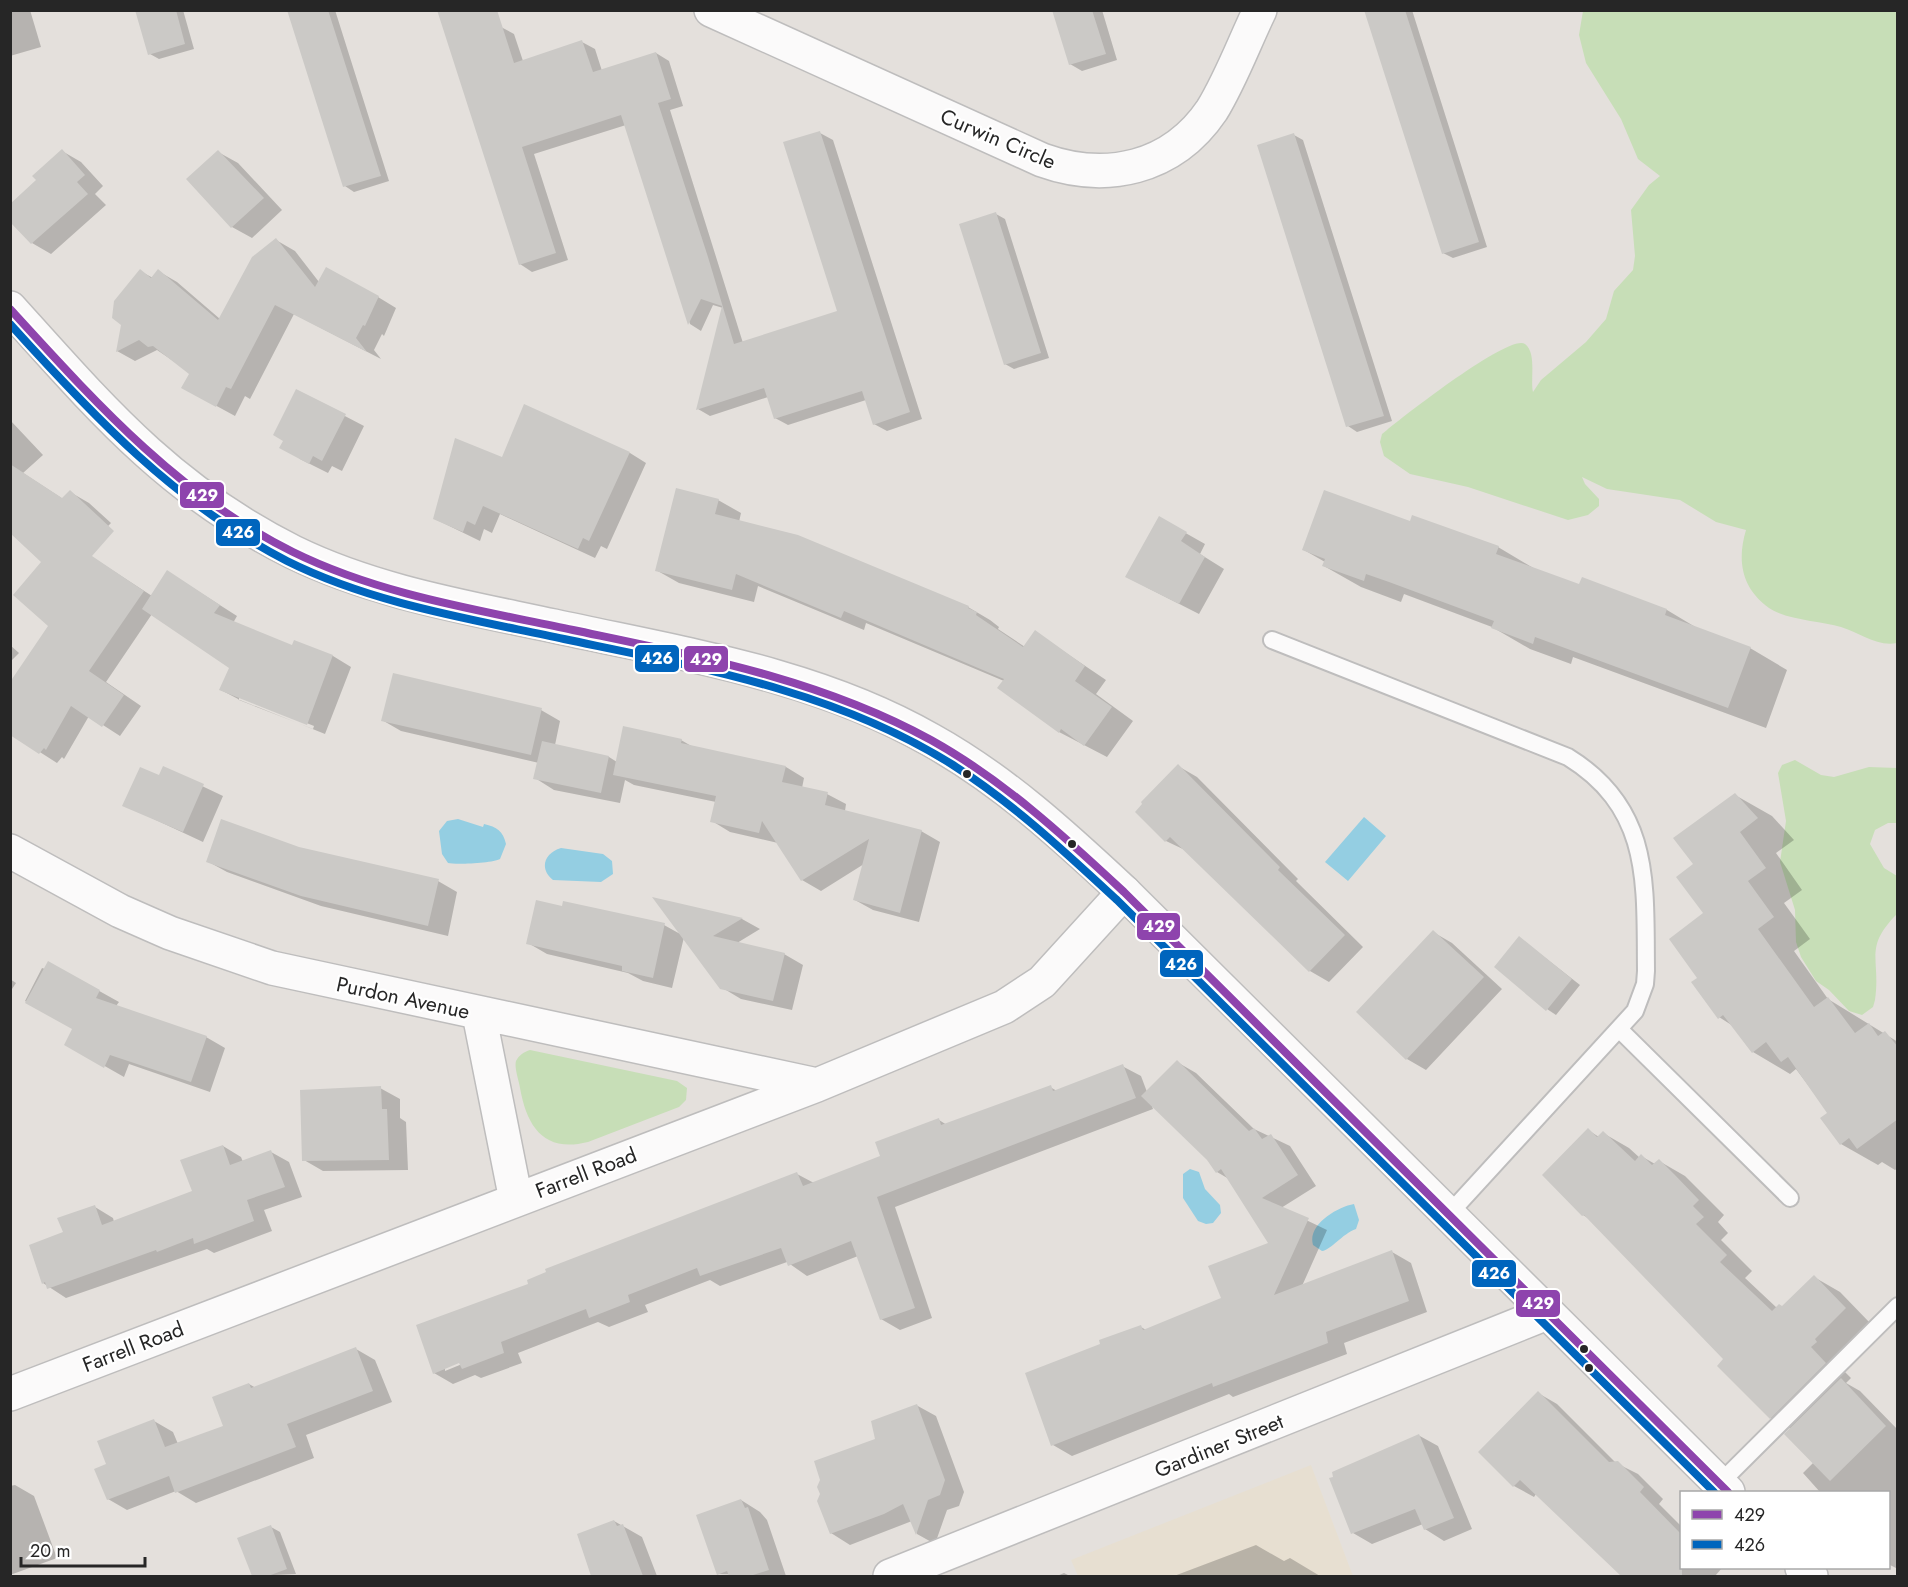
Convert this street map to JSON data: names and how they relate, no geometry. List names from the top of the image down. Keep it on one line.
{"streets":{"street":["Curwin Circle","Purdon Avenue","Farrell Road","Gardiner Street"]},"crossings":[["Purdon Avenue","Farrell Road"]],"lines":["transit line 429","transit line 426"],"legend":["429","426"],"scale_bar":"20 m"}
